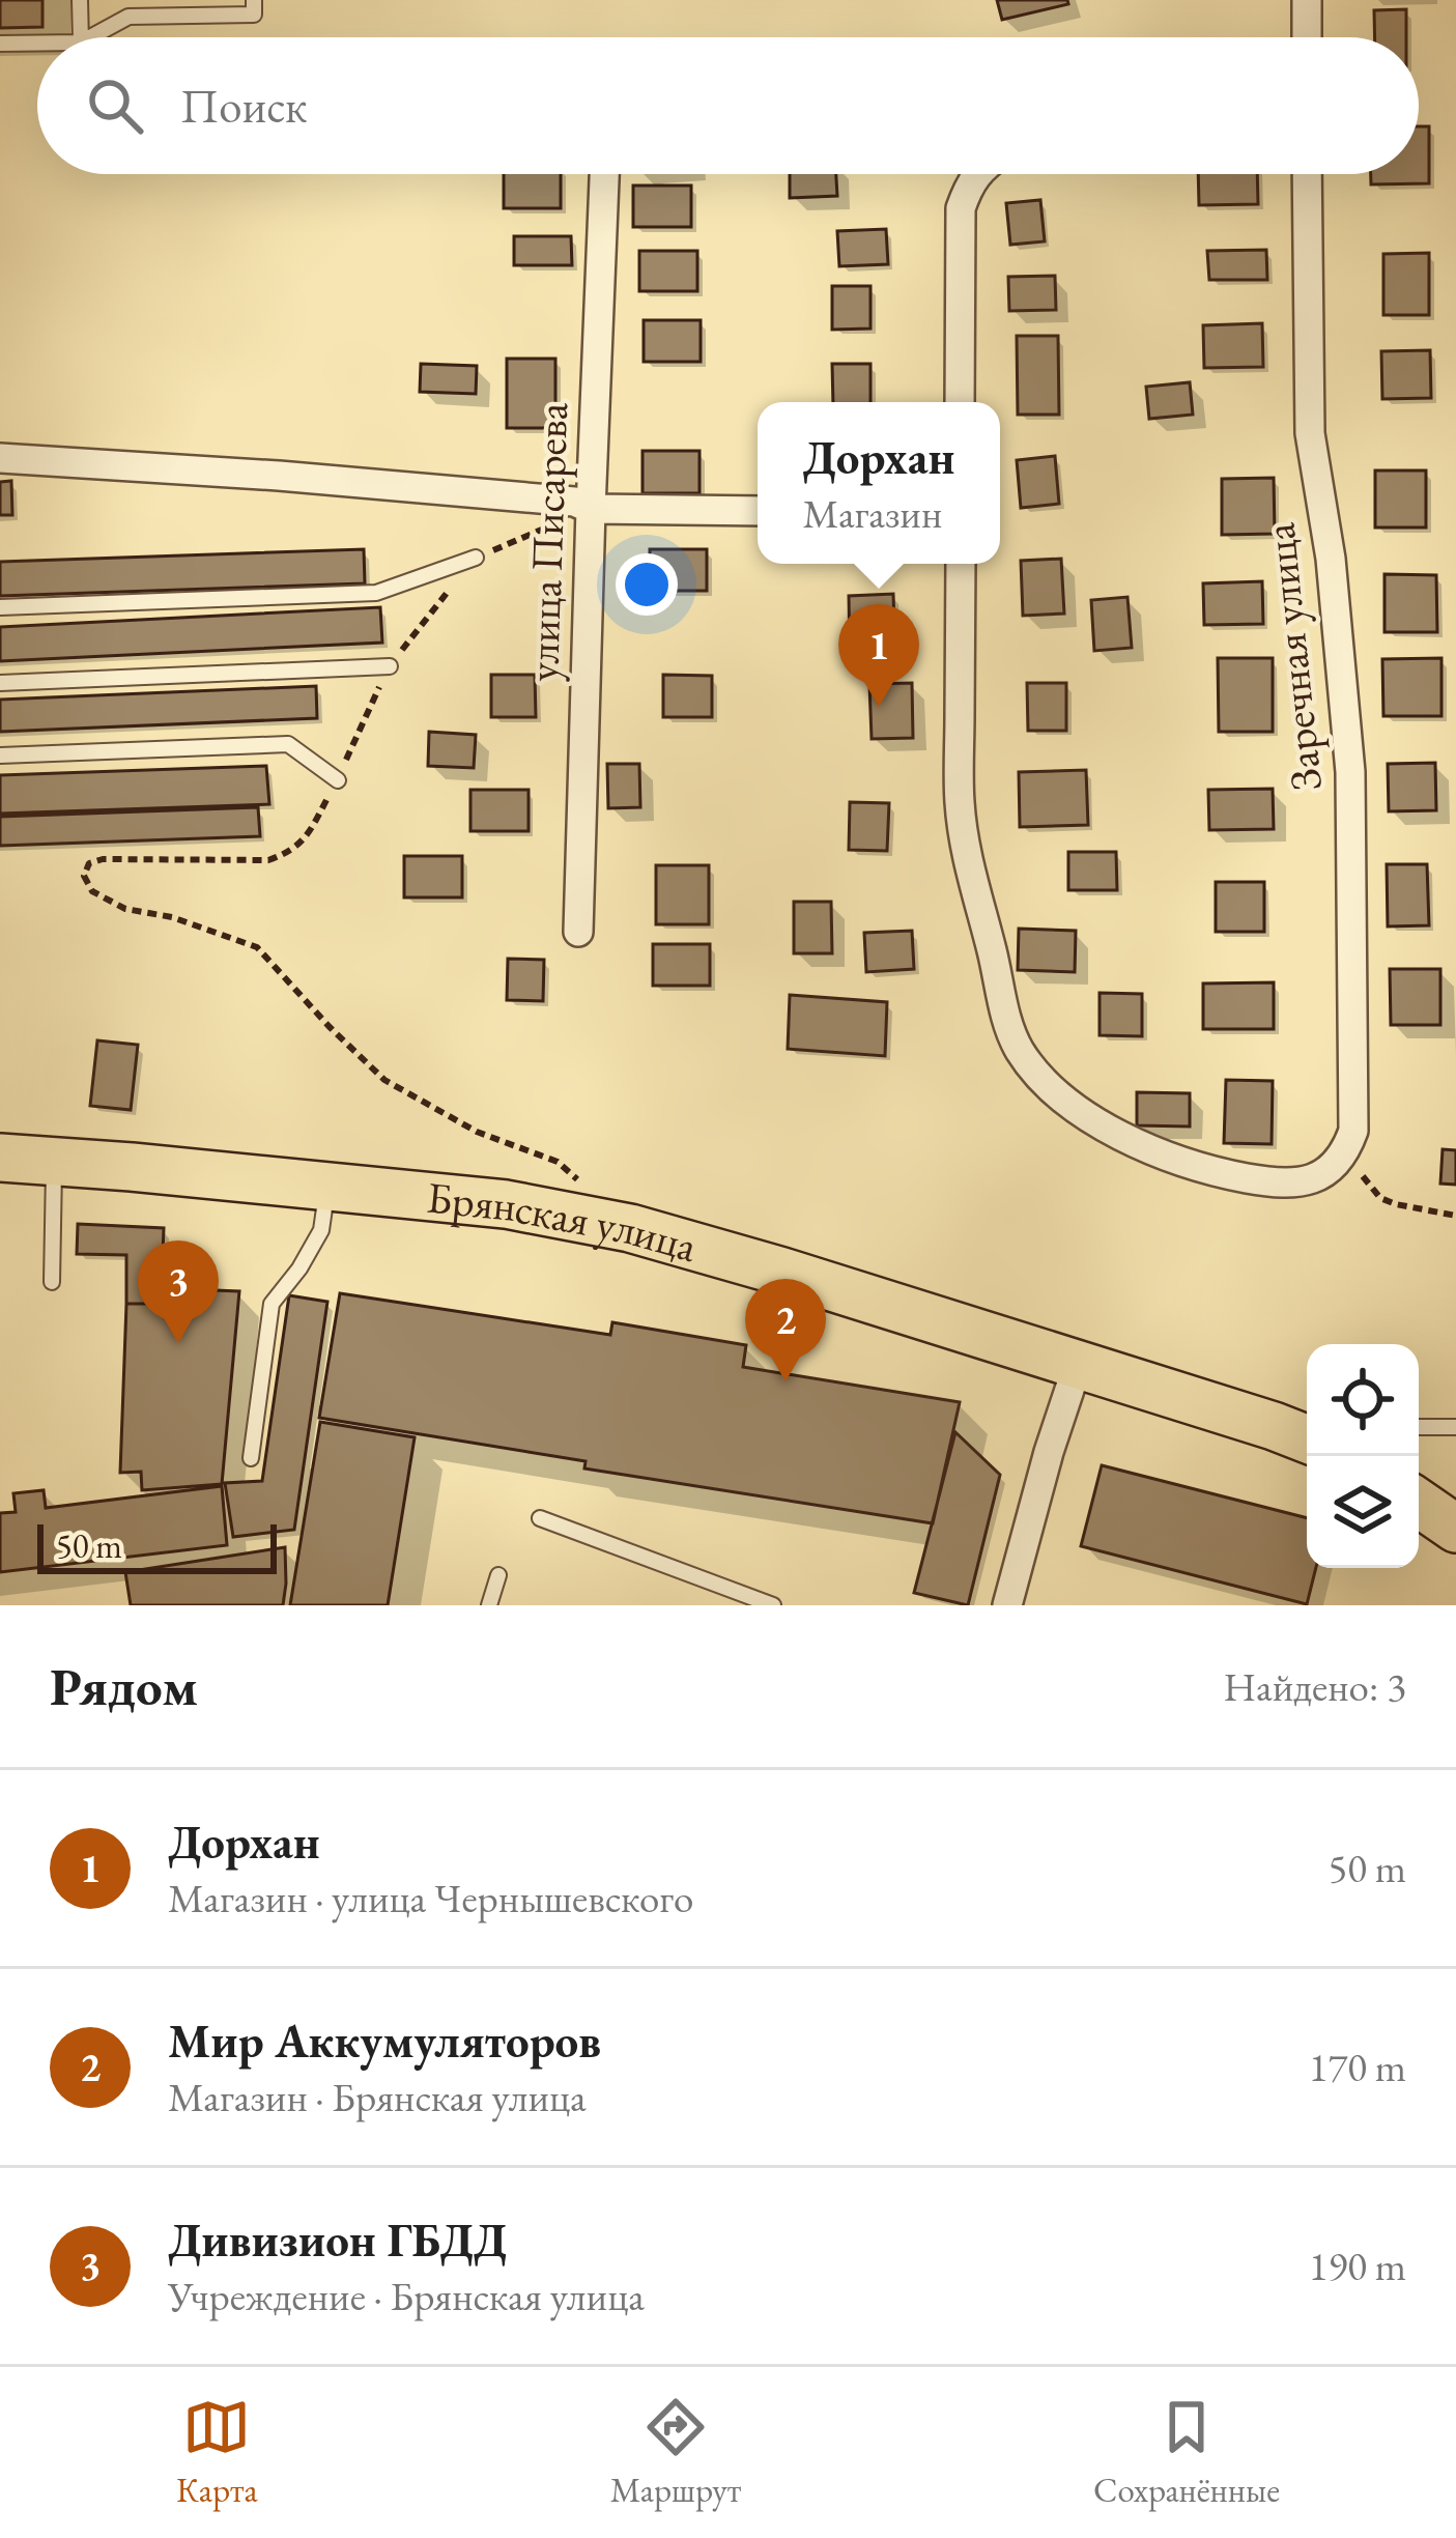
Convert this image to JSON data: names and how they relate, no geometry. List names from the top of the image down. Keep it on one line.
{"streets":{"main road":["Брянская улица"],"street":["улица Писарева","Заречная улица"]},"scale_bar":"50 m","page":{"search":"Поиск","popup":["Дорхан","Магазин"],"pins":["1","3","2"],"scale":"50 m","heading":["Рядом","Найдено: 3"],"list":[{"mark":"1","name":"Дорхан","note":"Магазин · улица Чернышевского","value":"50 m"},{"mark":"2","name":"Мир Аккумуляторов","note":"Магазин · Брянская улица","value":"170 m"},{"mark":"3","name":"Дивизион ГБДД","note":"Учреждение · Брянская улица","value":"190 m"}],"nav":["Карта","Маршрут","Сохранённые"]}}
